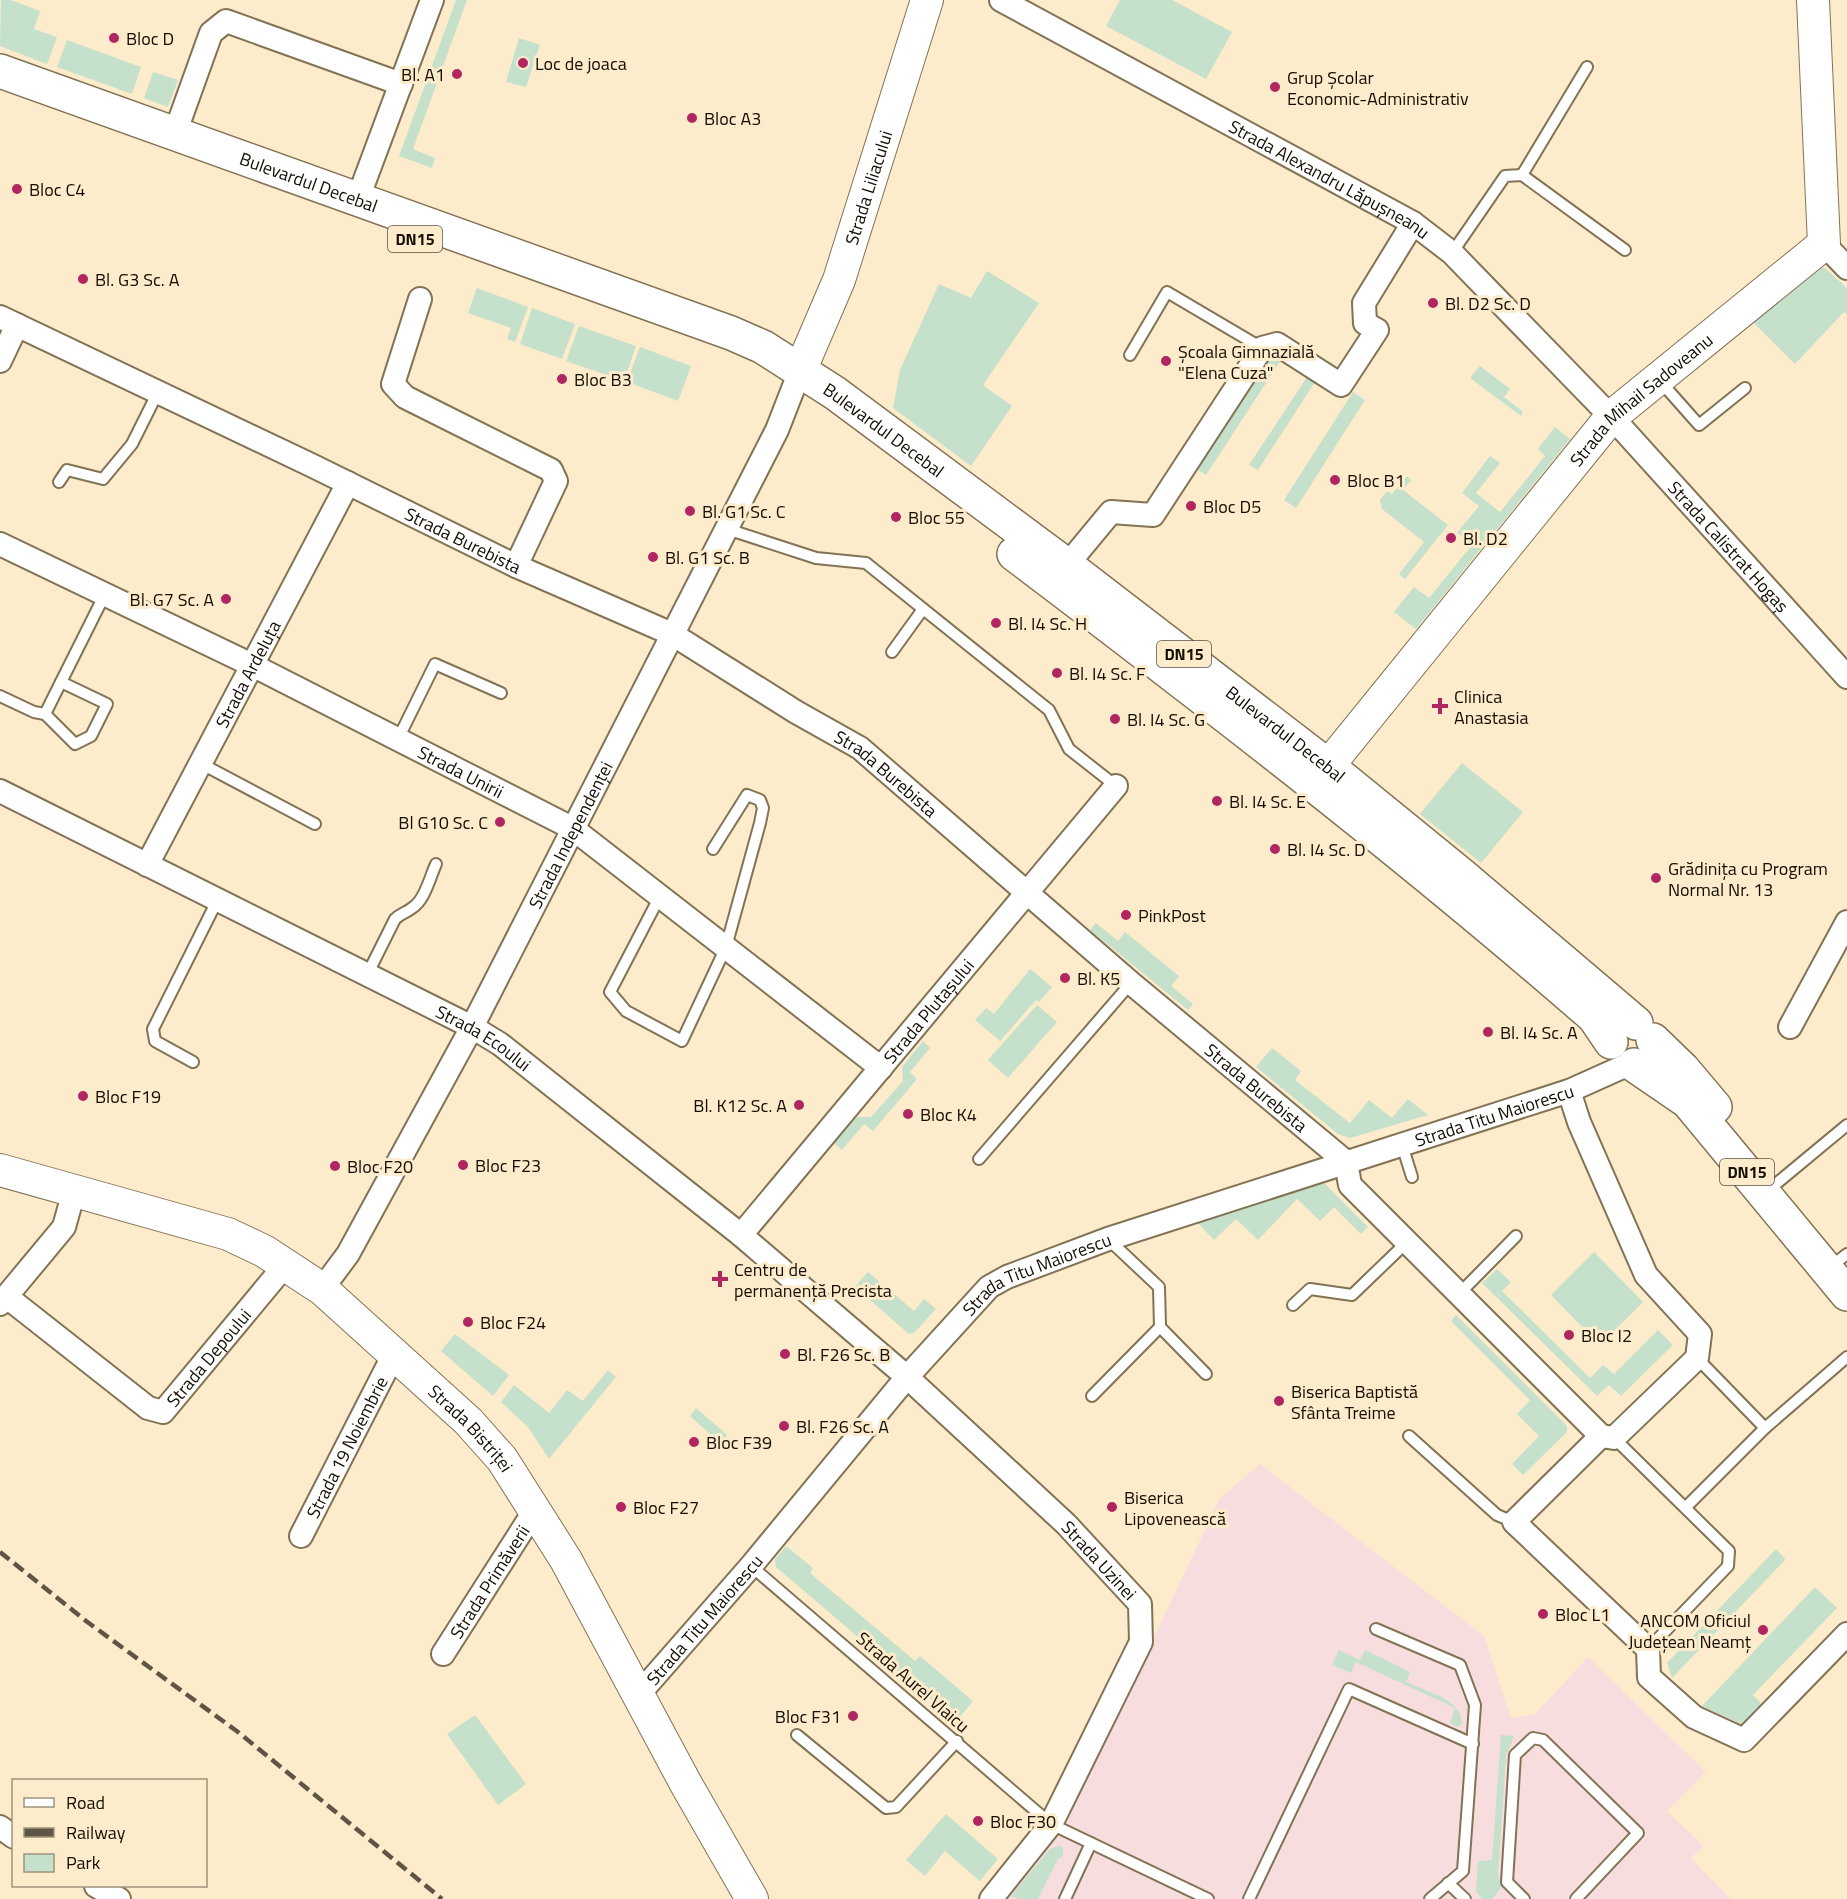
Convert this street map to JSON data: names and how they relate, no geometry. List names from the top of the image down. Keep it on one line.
{"streets":{"main road":["Bulevardul Decebal","DN15"],"street":["Strada Alexandru Lăpușneanu","Strada Liliacului","Strada Mihail Sadoveanu","Strada Burebista","Strada Calistrat Hogaș","Strada Ardeluța","Strada Unirii","Strada Independenței","Strada Plutașului","Strada Ecoului","Strada Titu Maiorescu","Strada Depoului","Strada Bistriței","Strada 19 Noiembrie","Strada Uzinei","Strada Primăverii"],"lane":["Strada Aurel Vlaicu"]},"crossings":[["Strada Alexandru Lăpușneanu","Strada Mihail Sadoveanu"],["Strada Alexandru Lăpușneanu","Strada Calistrat Hogaș"],["Bulevardul Decebal","Strada Liliacului"],["Bulevardul Decebal","Strada Mihail Sadoveanu"],["Bulevardul Decebal","Strada Independenței"],["Bulevardul Decebal","Strada Titu Maiorescu"],["Strada Liliacului","Strada Independenței"],["Strada Mihail Sadoveanu","Strada Calistrat Hogaș"],["Strada Burebista","Strada Ardeluța"],["Strada Burebista","Strada Independenței"],["Strada Burebista","Strada Plutașului"],["Strada Burebista","Strada Titu Maiorescu"],["Strada Ardeluța","Strada Unirii"],["Strada Ardeluța","Strada Ecoului"],["Strada Unirii","Strada Independenței"],["Strada Unirii","Strada Plutașului"],["Strada Independenței","Strada Ecoului"],["Strada Independenței","Strada Bistriței"],["Strada Plutașului","Strada Ecoului"],["Strada Ecoului","Strada Titu Maiorescu"],["Strada Ecoului","Strada Uzinei"],["Strada Titu Maiorescu","Strada Bistriței"],["Strada Titu Maiorescu","Strada Uzinei"],["Strada Titu Maiorescu","Strada Aurel Vlaicu"],["Strada Depoului","Strada Bistriței"],["Strada Bistriței","Strada 19 Noiembrie"],["Strada Bistriței","Strada Primăverii"],["Strada Uzinei","Strada Aurel Vlaicu"]],"places":{"other":["Bloc D","Loc de joaca","Bl. A1","Grup Școlar Economic-Administrativ","Bloc A3","Bloc C4","Bl. G3 Sc. A","Bl. D2 Sc. D","Școala Gimnazială \"Elena Cuza\"","Bloc B3","Bloc B1","Bloc D5","Bl. G1 Sc. C","Bloc 55","Bl. D2","Bl. G1 Sc. B","Bl. G7 Sc. A","Bl. I4 Sc. H","Bl. I4 Sc. F","Bl. I4 Sc. G","Bl. I4 Sc. E","Bl G10 Sc. C","Bl. I4 Sc. D","Grădinița cu Program Normal Nr. 13","PinkPost","Bl. K5","Bl. I4 Sc. A","Bloc F19","Bl. K12 Sc. A","Bloc K4","Bloc F23","Bloc F20","Bloc F24","Bloc I2","Bl. F26 Sc. B","Biserica Baptistă Sfânta Treime","Bl. F26 Sc. A","Bloc F39","Bloc F27","Biserica Lipovenească","Bloc L1","ANCOM Oficiul Judeţean Neamţ","Bloc F31","Bloc F30"],"health":["Clinica Anastasia","Centru de permanenţă Precista"]},"legend":["Road","Railway","Park"]}
